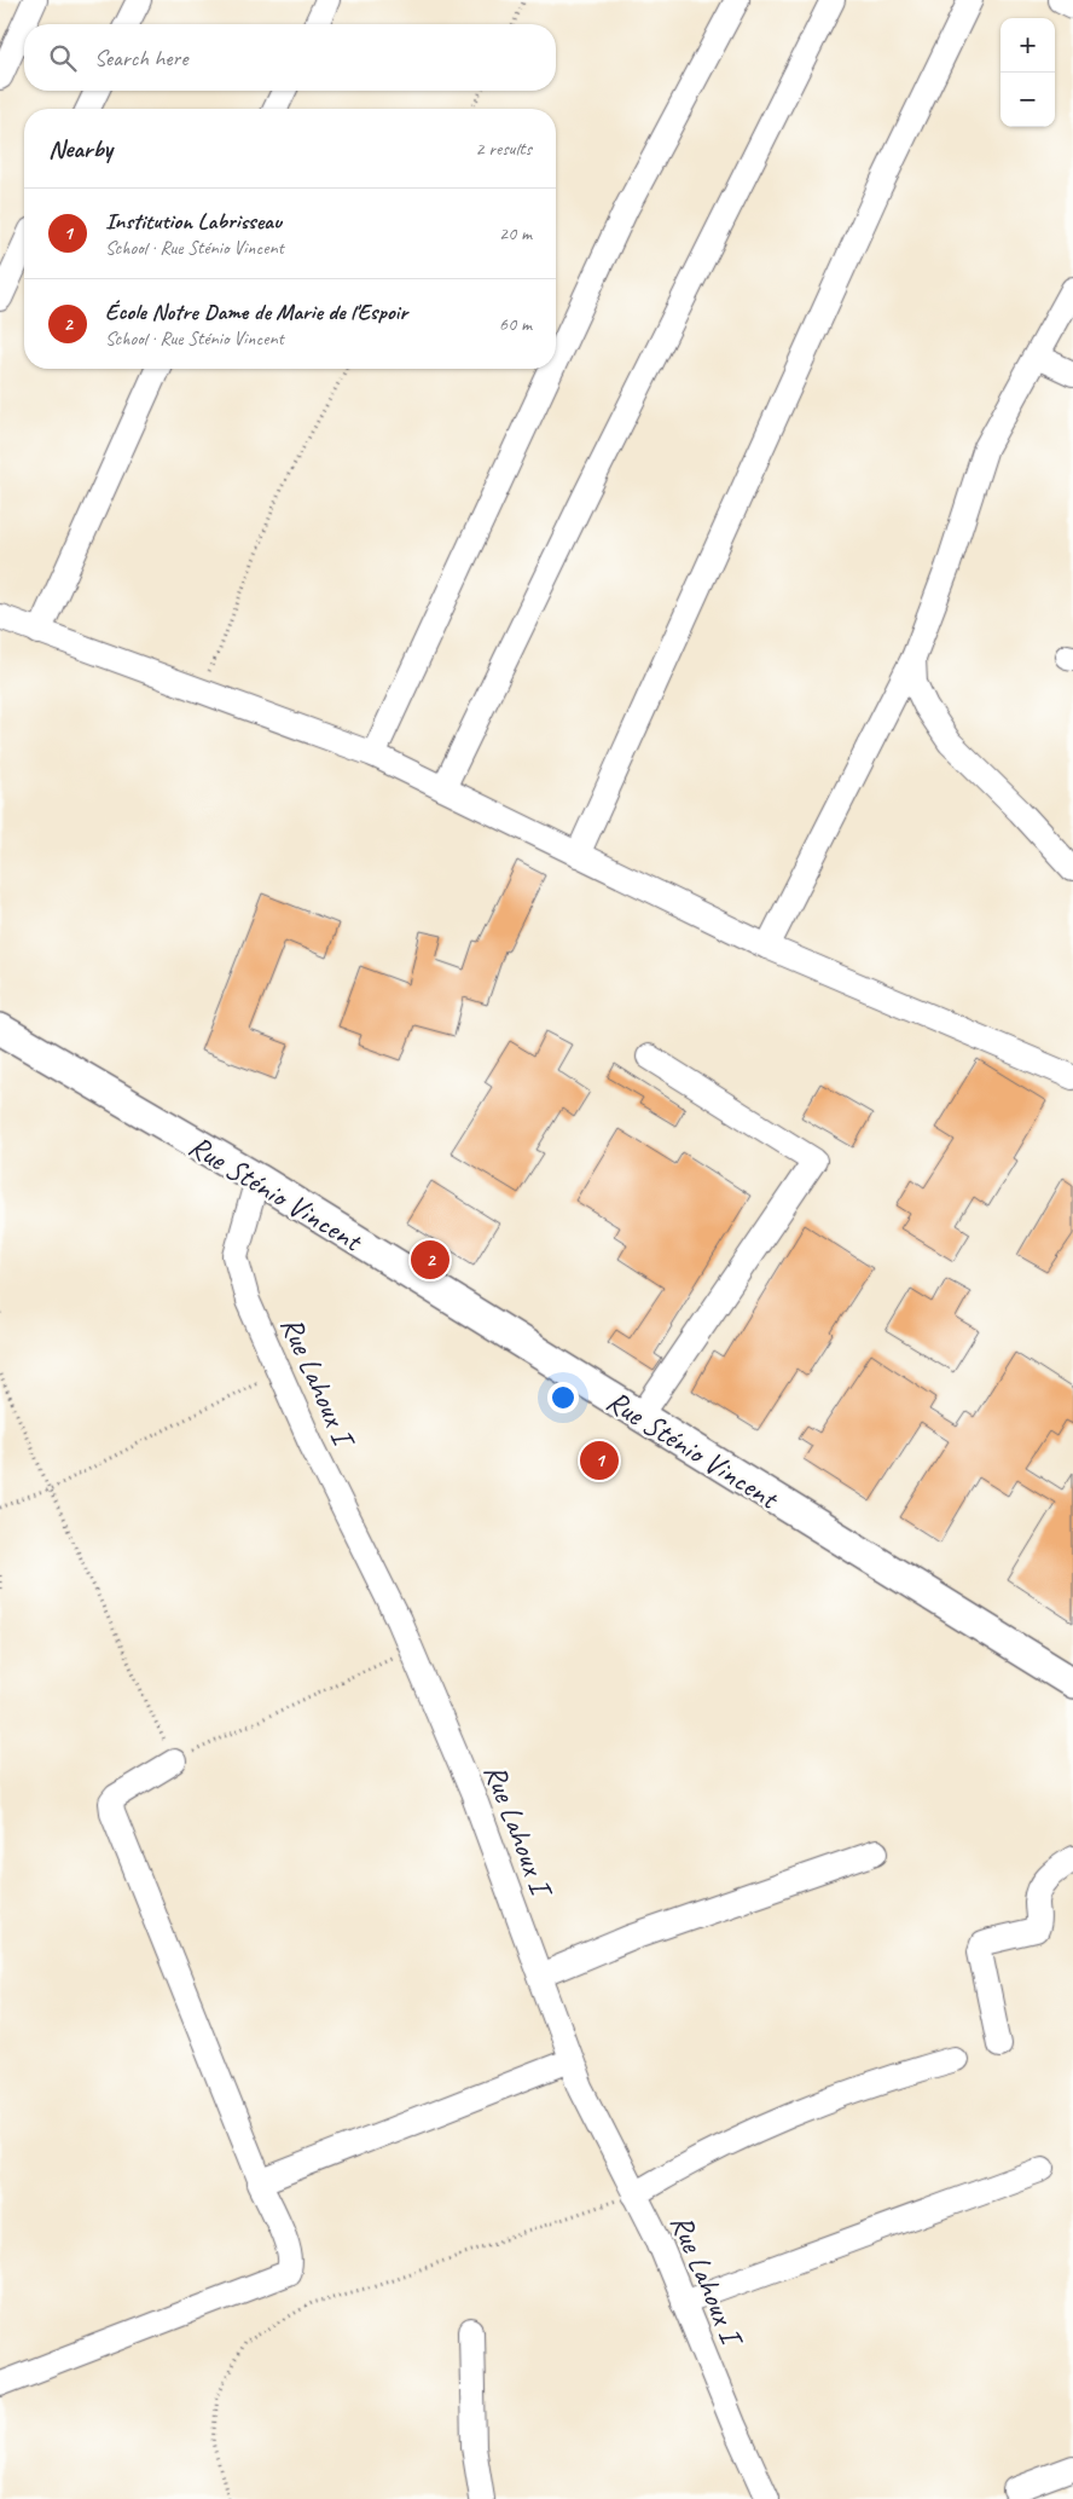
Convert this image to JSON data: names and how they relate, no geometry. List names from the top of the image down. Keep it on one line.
{"streets":{"main road":["Rue Sténio Vincent"],"street":["Rue Lahoux I"]},"crossings":[["Rue Sténio Vincent","Rue Lahoux I"]],"page":{"map_buttons":["+","−"],"search":"Search here","heading":["Nearby","2 results"],"list":[{"mark":"1","name":"Institution Labrisseau","note":"School · Rue Sténio Vincent","value":"20 m"},{"mark":"2","name":"École Notre Dame de Marie de l'Espoir","note":"School · Rue Sténio Vincent","value":"60 m"}],"pins":["2","1"]}}
